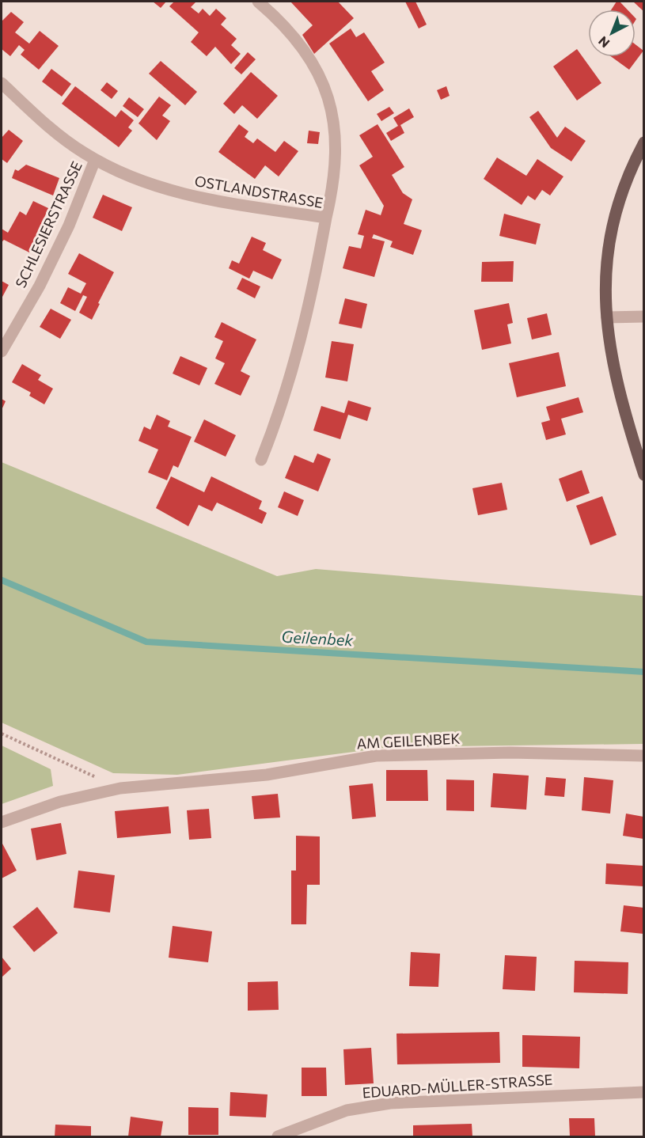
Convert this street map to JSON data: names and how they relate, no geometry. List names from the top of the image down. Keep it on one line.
{"streets":{"street":["OSTLANDSTRASSE","SCHLESIERSTRASSE","AM GEILENBEK","EDUARD-MÜLLER-STRASSE"]},"crossings":[["OSTLANDSTRASSE","SCHLESIERSTRASSE"]],"water":["Geilenbek"],"north":"bottom left"}
